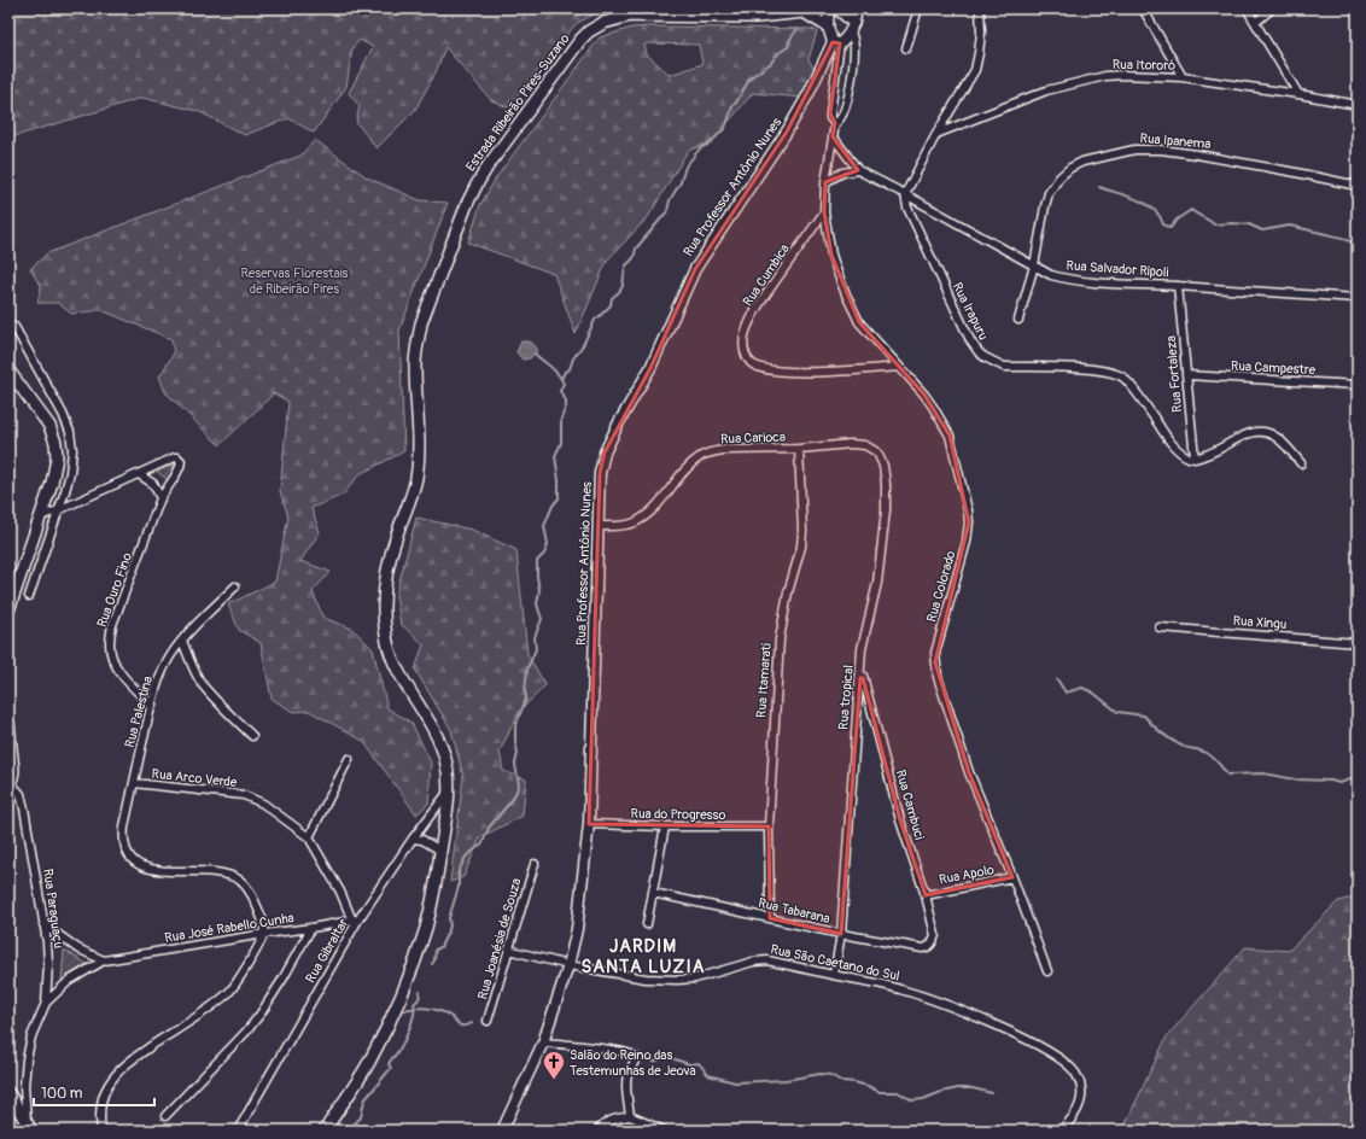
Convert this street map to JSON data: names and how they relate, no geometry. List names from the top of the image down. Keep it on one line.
{"streets":{"main road":["Estrada Ribeirão Pires-Suzano"],"street":["Rua Itororó","Rua Ipanema","Rua Professor Antônio Nunes","Rua Salvador Ripoli","Rua Cumbica","Rua Irapuru","Rua Campestre","Rua Fortaleza","Rua Carioca","Rua Colorado","Rua Ouro Fino","Rua Xingu","Rua Itamarati","Rua tropical","Rua Palestina","Rua Arco Verde","Rua Cambuci","Rua do Progresso","Rua Apolo","Rua Paraguaçu","Rua Tabarana","Rua José Rabello Cunha","Rua Joanésia de Souza","Rua Gibraltar","Rua São Caetano do Sul"]},"crossings":[["Estrada Ribeirão Pires-Suzano","Rua Professor Antônio Nunes"],["Estrada Ribeirão Pires-Suzano","Rua Gibraltar"],["Rua Ipanema","Rua Salvador Ripoli"],["Rua Professor Antônio Nunes","Rua Carioca"],["Rua Professor Antônio Nunes","Rua do Progresso"],["Rua Professor Antônio Nunes","Rua São Caetano do Sul"],["Rua Salvador Ripoli","Rua Irapuru"],["Rua Salvador Ripoli","Rua Fortaleza"],["Rua Salvador Ripoli","Rua Colorado"],["Rua Cumbica","Rua Colorado"],["Rua Irapuru","Rua Fortaleza"],["Rua Campestre","Rua Fortaleza"],["Rua Carioca","Rua Itamarati"],["Rua Carioca","Rua tropical"],["Rua Colorado","Rua Apolo"],["Rua Ouro Fino","Rua Palestina"],["Rua Itamarati","Rua do Progresso"],["Rua Itamarati","Rua Tabarana"],["Rua tropical","Rua Cambuci"],["Rua tropical","Rua Tabarana"],["Rua tropical","Rua São Caetano do Sul"],["Rua Palestina","Rua Arco Verde"],["Rua Arco Verde","Rua José Rabello Cunha"],["Rua Arco Verde","Rua Gibraltar"],["Rua Cambuci","Rua Apolo"],["Rua Cambuci","Rua Tabarana"],["Rua Paraguaçu","Rua José Rabello Cunha"],["Rua José Rabello Cunha","Rua Gibraltar"],["Rua Joanésia de Souza","Rua São Caetano do Sul"]],"districts":["JARDIM SANTA LUZIA"],"parks":["Reservas Florestais de Ribeirão Pires"],"places":{"church":["Salão do Reino das Testemunhas de Jeova"]},"scale_bar":"100 m"}
